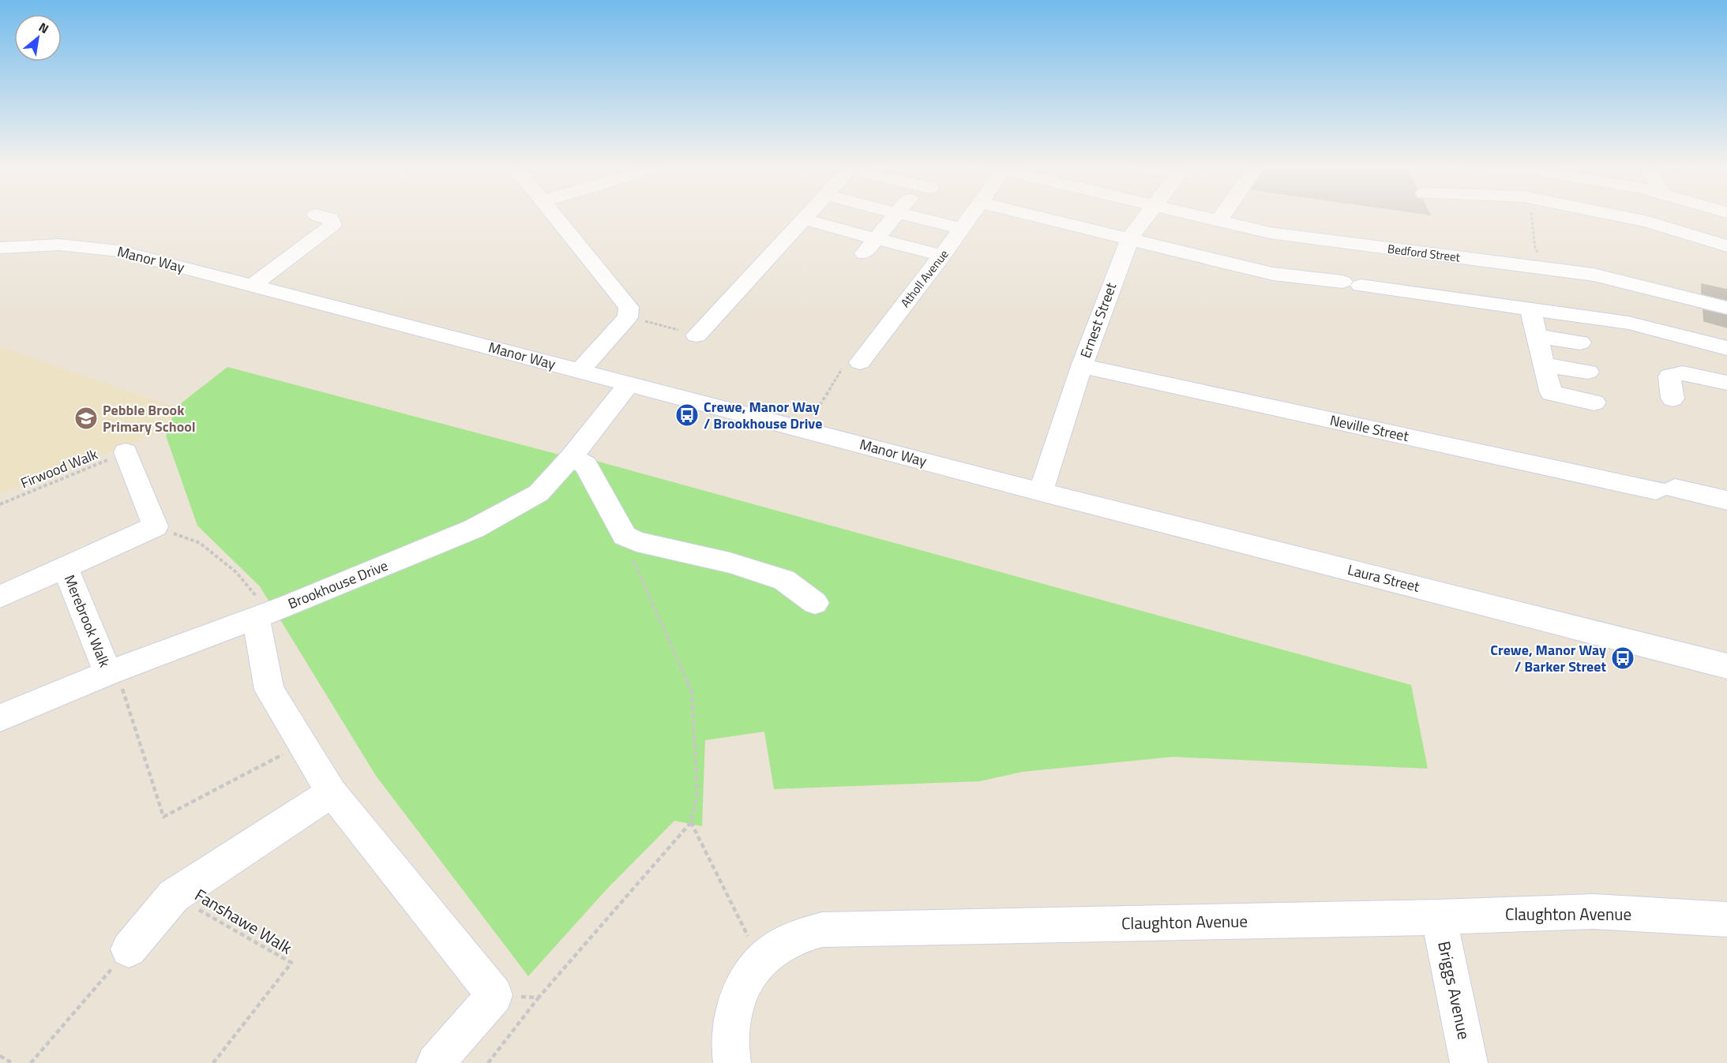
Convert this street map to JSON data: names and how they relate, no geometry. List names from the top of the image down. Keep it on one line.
{"streets":{"street":["Bedford Street","Manor Way","Atholl Avenue","Ernest Street","Neville Street","Laura Street","Brookhouse Drive","Merebrook Walk","Claughton Avenue","Briggs Avenue"],"path":["Firwood Walk","Fanshawe Walk"]},"crossings":[["Manor Way","Ernest Street"],["Manor Way","Laura Street"],["Manor Way","Brookhouse Drive"],["Ernest Street","Neville Street"],["Ernest Street","Laura Street"],["Brookhouse Drive","Merebrook Walk"],["Claughton Avenue","Briggs Avenue"]],"places":{"bus stop":["Crewe, Manor Way / Brookhouse Drive","Crewe, Manor Way / Barker Street"],"school or university":["Pebble Brook Primary School"]},"north":"top right"}
